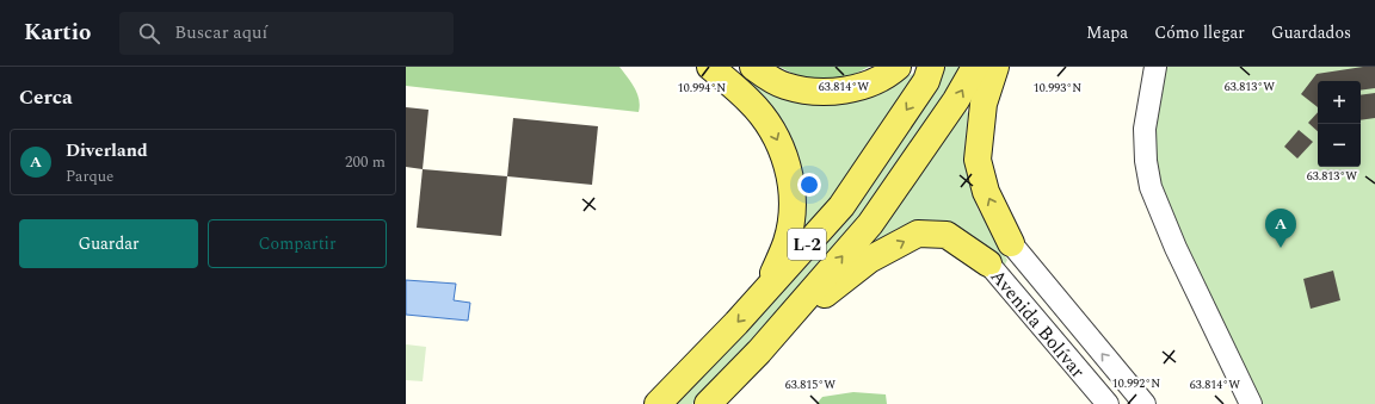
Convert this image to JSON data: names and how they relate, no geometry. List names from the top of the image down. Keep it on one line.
{"streets":{"main road":["L-2"],"street":["Avenida Bolívar"]},"crossings":[["L-2","Avenida Bolívar"]],"page":{"header":"Kartio","search":"Buscar aquí","nav":["Mapa","Cómo llegar","Guardados"],"heading":"Cerca","map_buttons":["+","−"],"list":[{"mark":"A","name":"Diverland","note":"Parque","value":"200 m"}],"buttons":["Guardar","Compartir"],"pins":"A"},"coordinates":["63.813°W","63.814°W","10.994°N","10.993°N","10.992°N","63.815°W"]}
